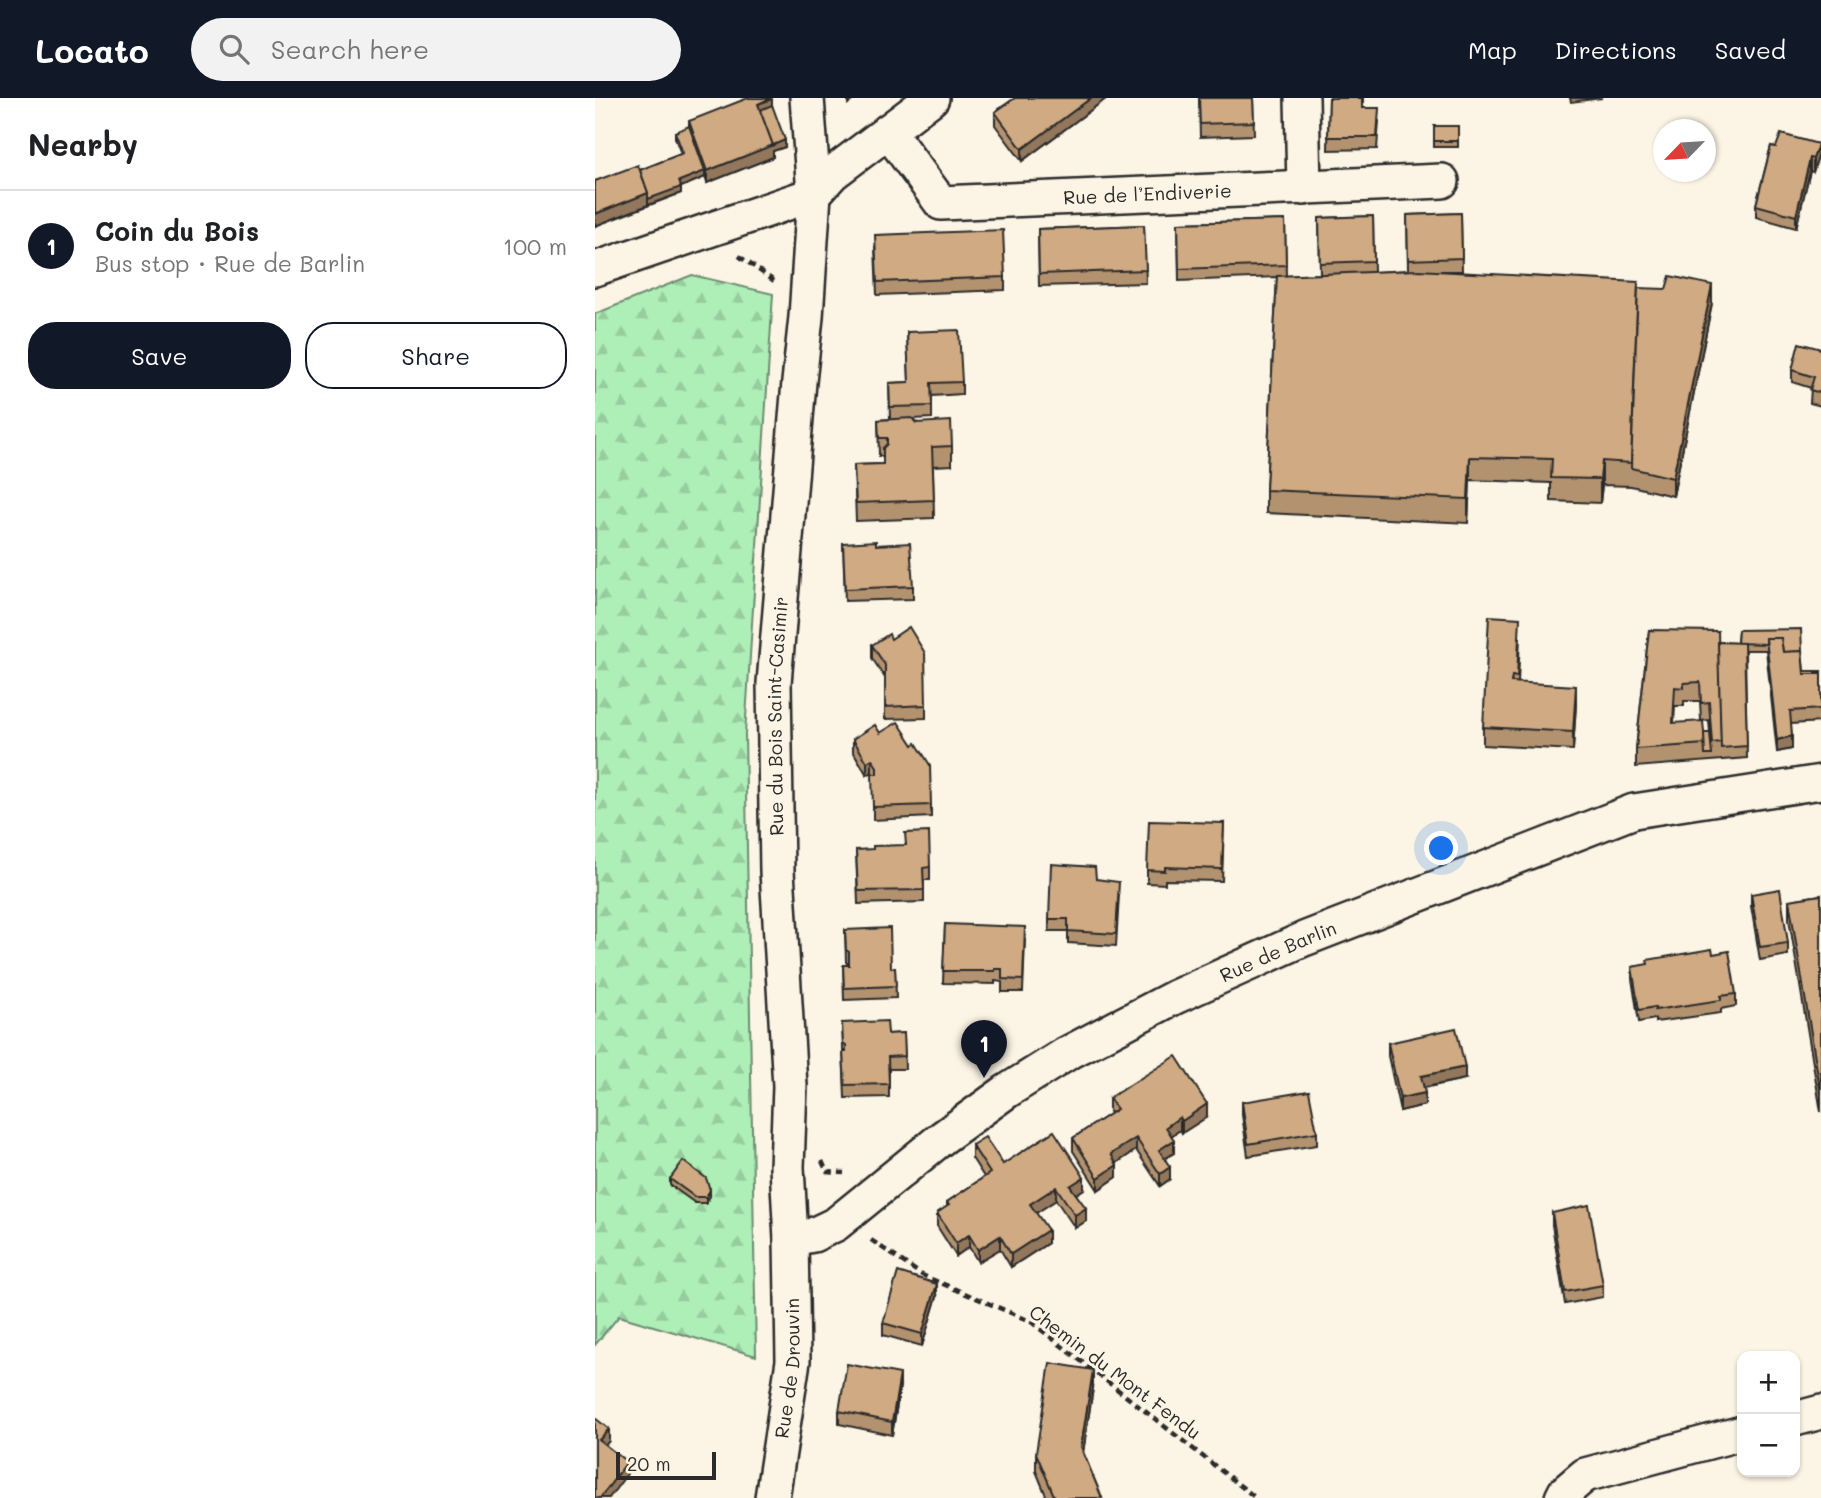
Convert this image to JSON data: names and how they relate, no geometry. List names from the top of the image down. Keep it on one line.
{"streets":{"street":["Rue de l’Endiverie","Rue du Bois Saint-Casimir","Rue de Barlin","Rue de Drouvin"],"path":["Chemin du Mont Fendu"]},"crossings":[["Rue du Bois Saint-Casimir","Rue de Barlin"],["Rue du Bois Saint-Casimir","Rue de Drouvin"],["Rue de Barlin","Rue de Drouvin"],["Rue de Barlin","Chemin du Mont Fendu"]],"scale_bar":"20 m","north":"bottom left","page":{"header":"Locato","search":"Search here","nav":["Map","Directions","Saved"],"heading":"Nearby","list":[{"mark":"1","name":"Coin du Bois","note":"Bus stop · Rue de Barlin","value":"100 m"}],"buttons":["Save","Share"],"pins":"1","map_buttons":["+","−"],"scale":"20 m"}}
